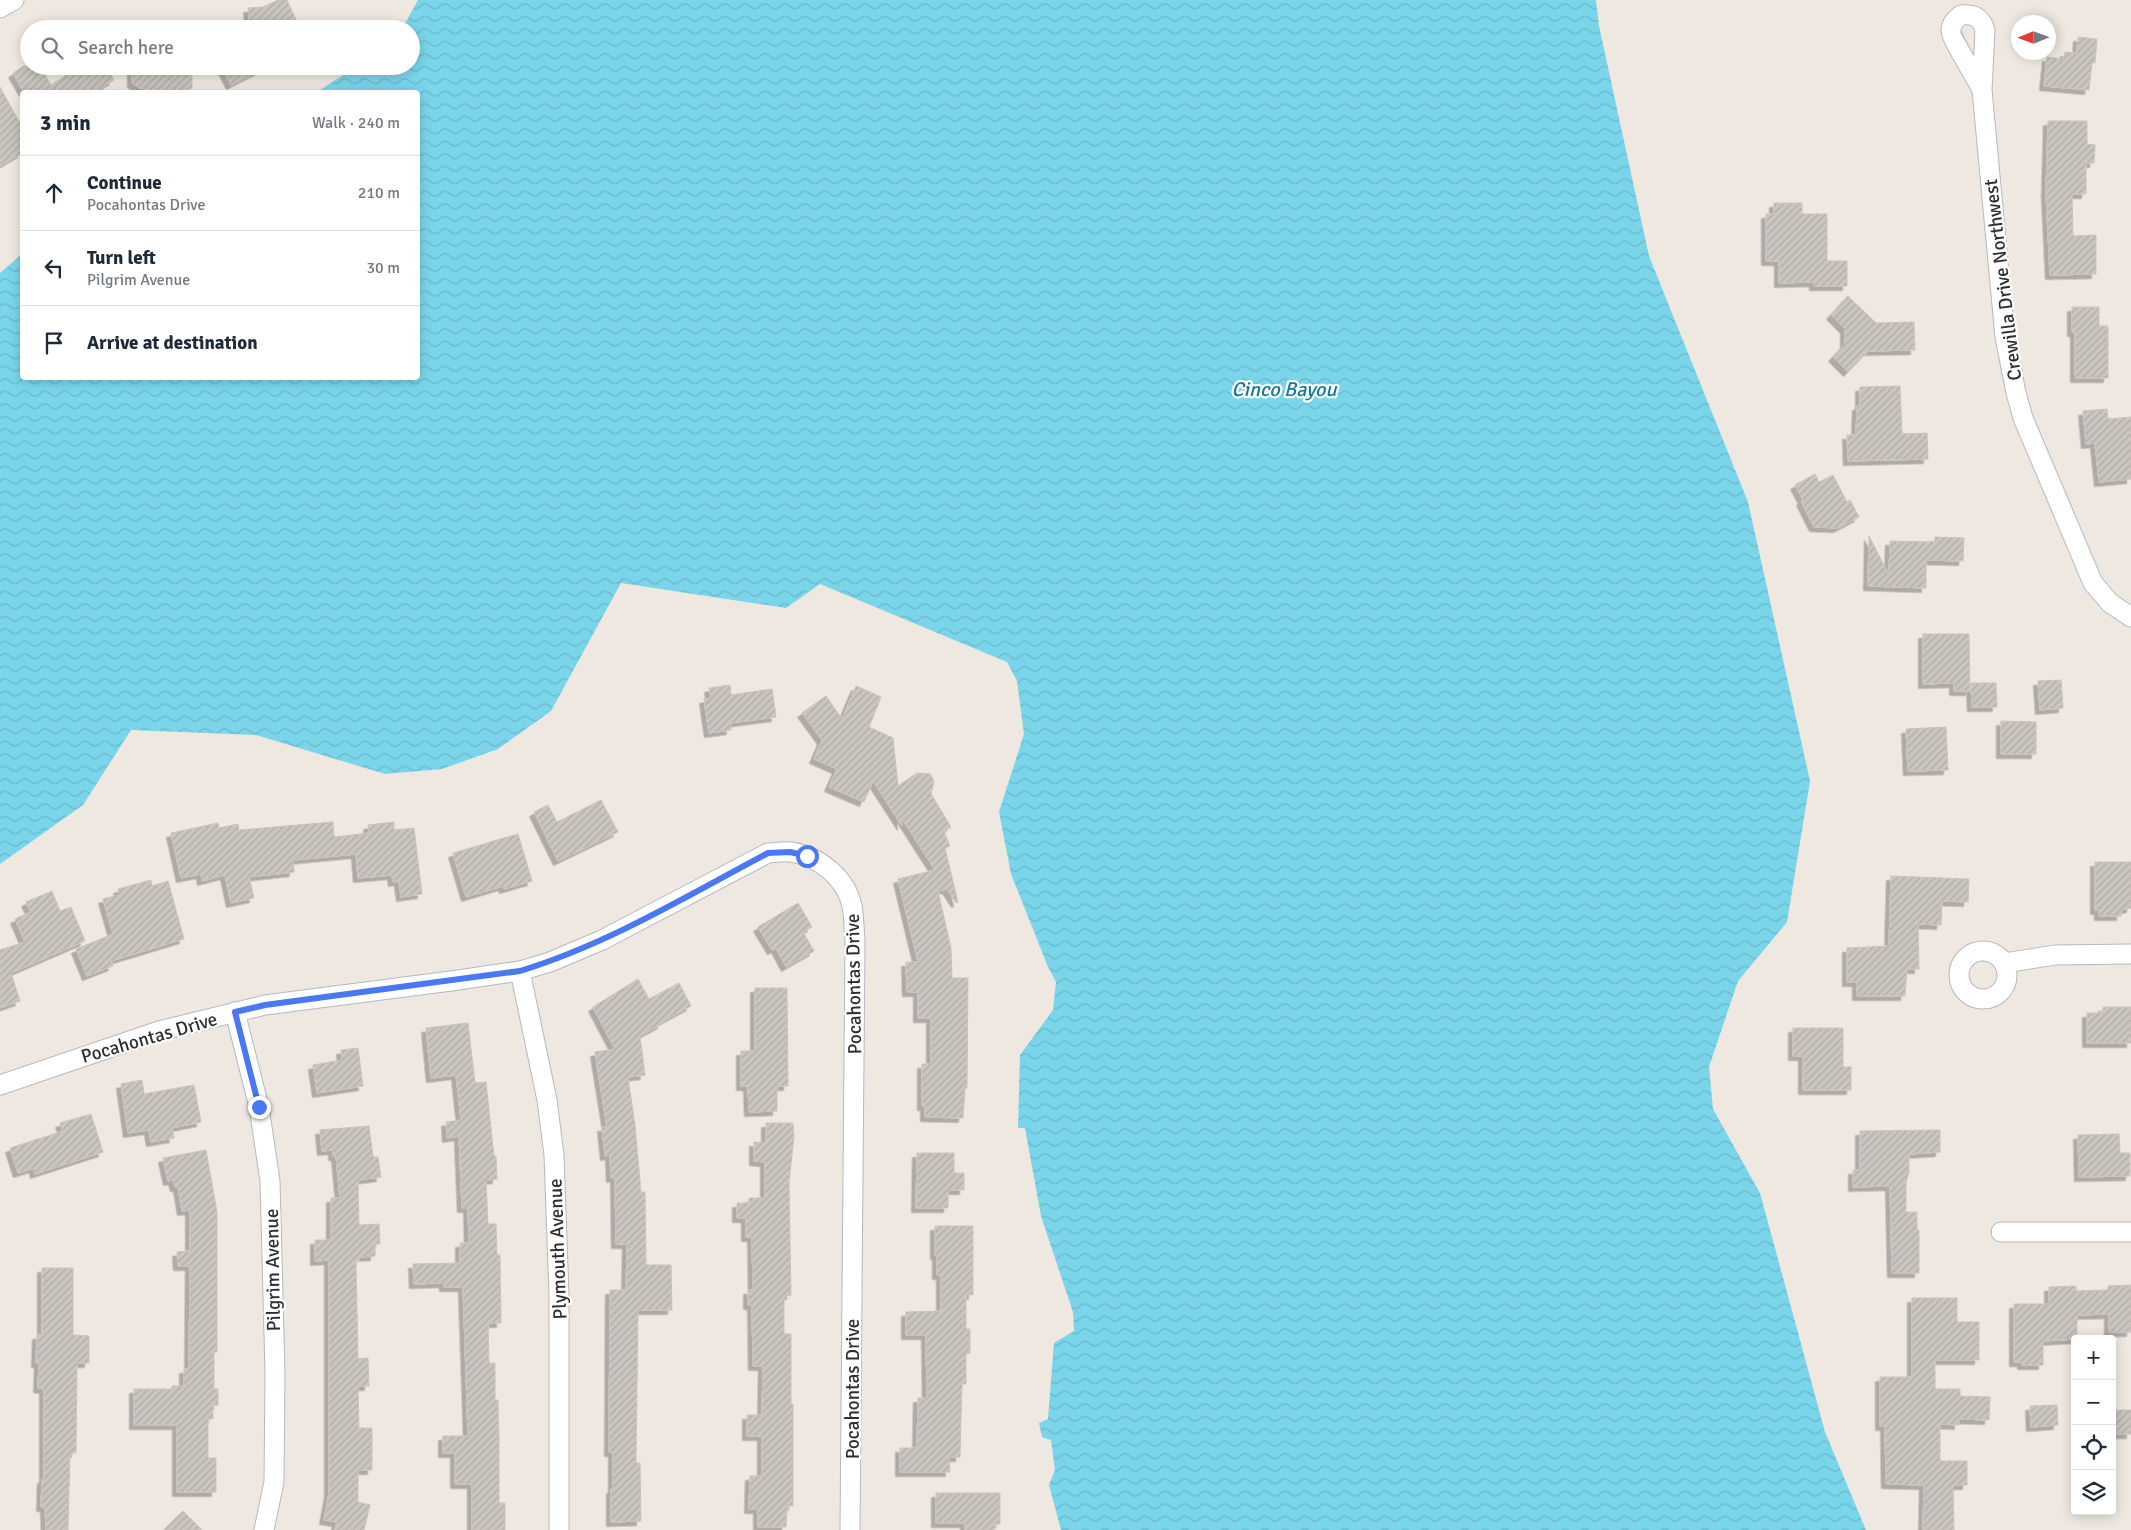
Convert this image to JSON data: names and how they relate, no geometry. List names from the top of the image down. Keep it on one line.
{"streets":{"street":["Crewilla Drive Northwest","Pocahontas Drive","Plymouth Avenue","Pilgrim Avenue"]},"crossings":[["Pocahontas Drive","Plymouth Avenue"],["Pocahontas Drive","Pilgrim Avenue"]],"water":["Cinco Bayou"],"north":"left","page":{"search":"Search here","heading":["3 min","Walk · 240 m"],"list":[["Continue","Pocahontas Drive","210 m"],["Turn left","Pilgrim Avenue","30 m"],"Arrive at destination"],"map_buttons":["+","−"]}}
